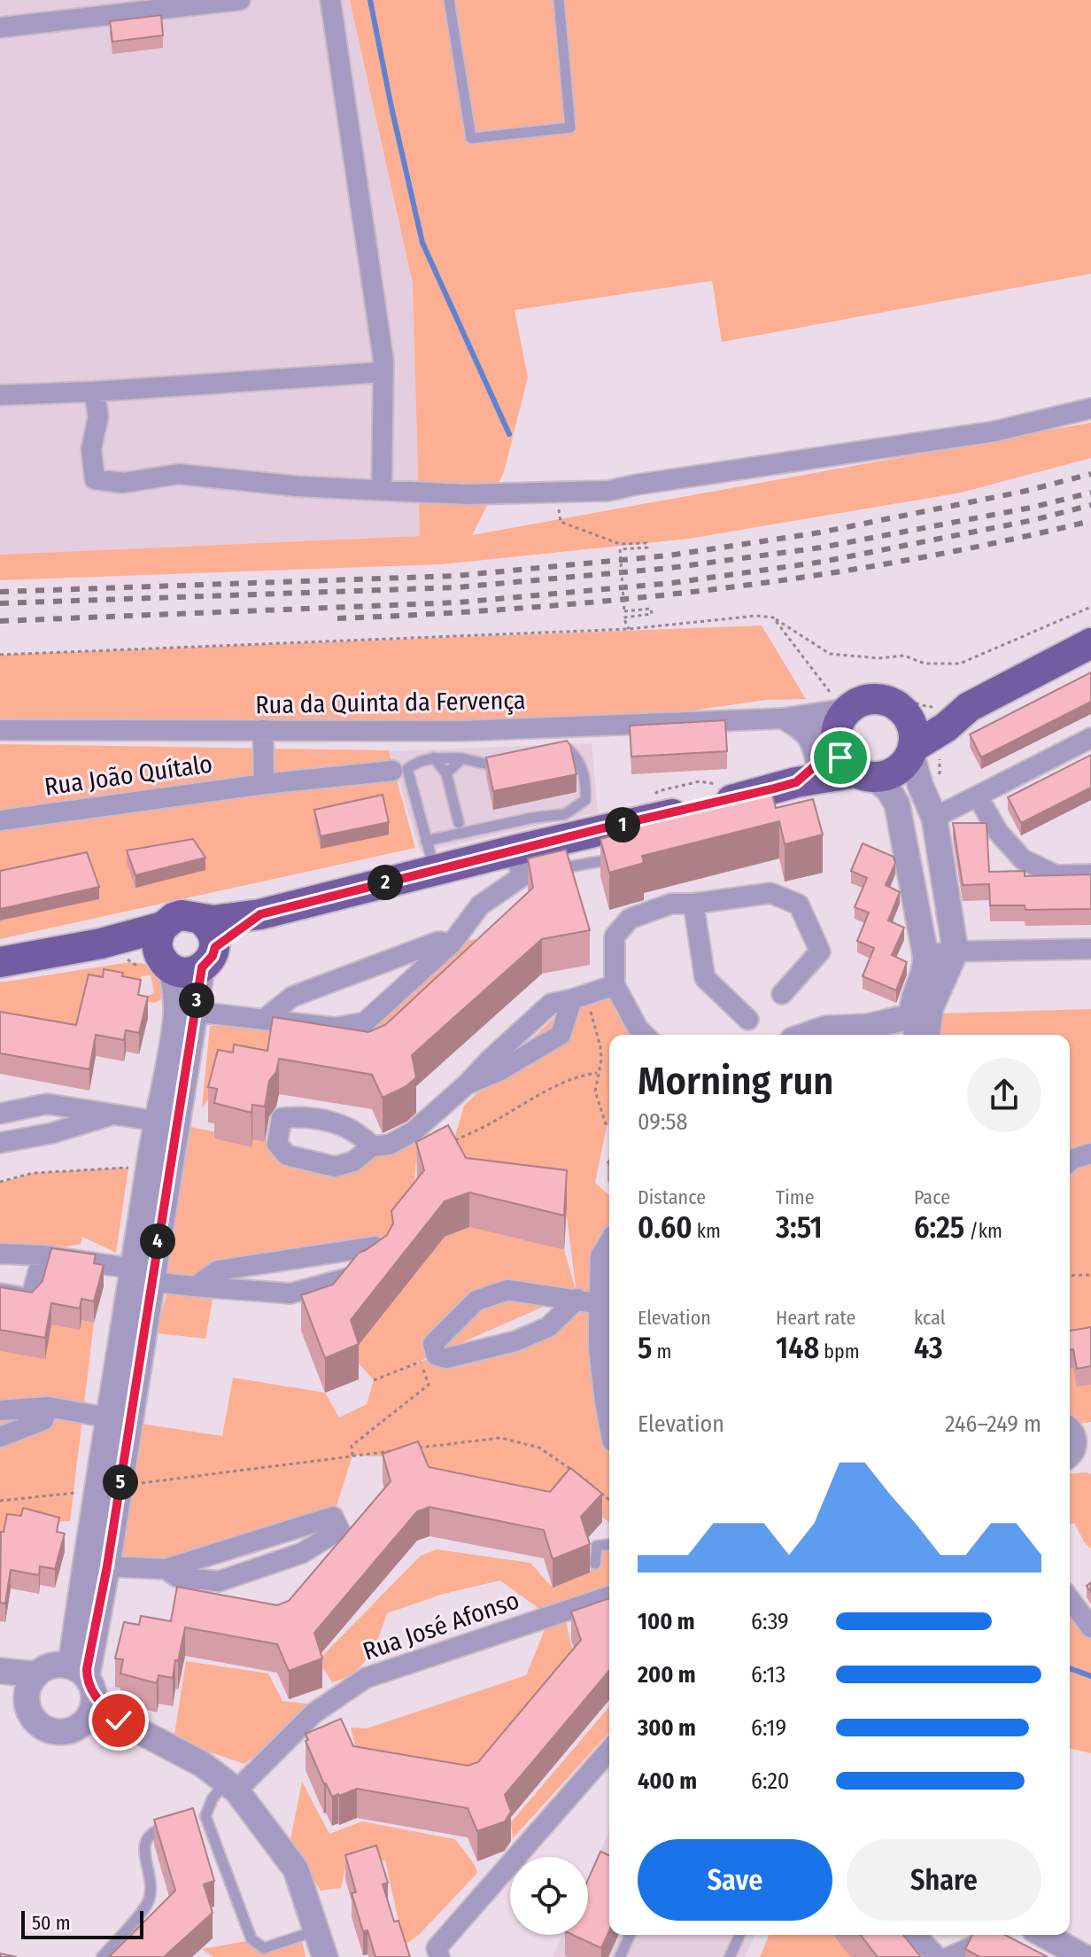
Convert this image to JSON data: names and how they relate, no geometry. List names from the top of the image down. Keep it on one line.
{"streets":{"street":["Rua da Quinta da Fervença","Rua João Quítalo","Rua José Afonso"]},"scale_bar":"50 m","page":{"pins":["1","2","3","4","5"],"heading":["Morning run","09:58"],"stats":[["Distance","0.60 km"],["Time","3:51"],["Pace","6:25 /km"],["Elevation","5 m"],["Heart rate","148 bpm"],["kcal","43"]],"chart":["Elevation","246–249 m"],"list":[{"name":"100 m","note":"6:39"},{"name":"200 m","note":"6:13"},{"name":"300 m","note":"6:19"},{"name":"400 m","note":"6:20"}],"buttons":["Save","Share"],"scale":"50 m"}}
